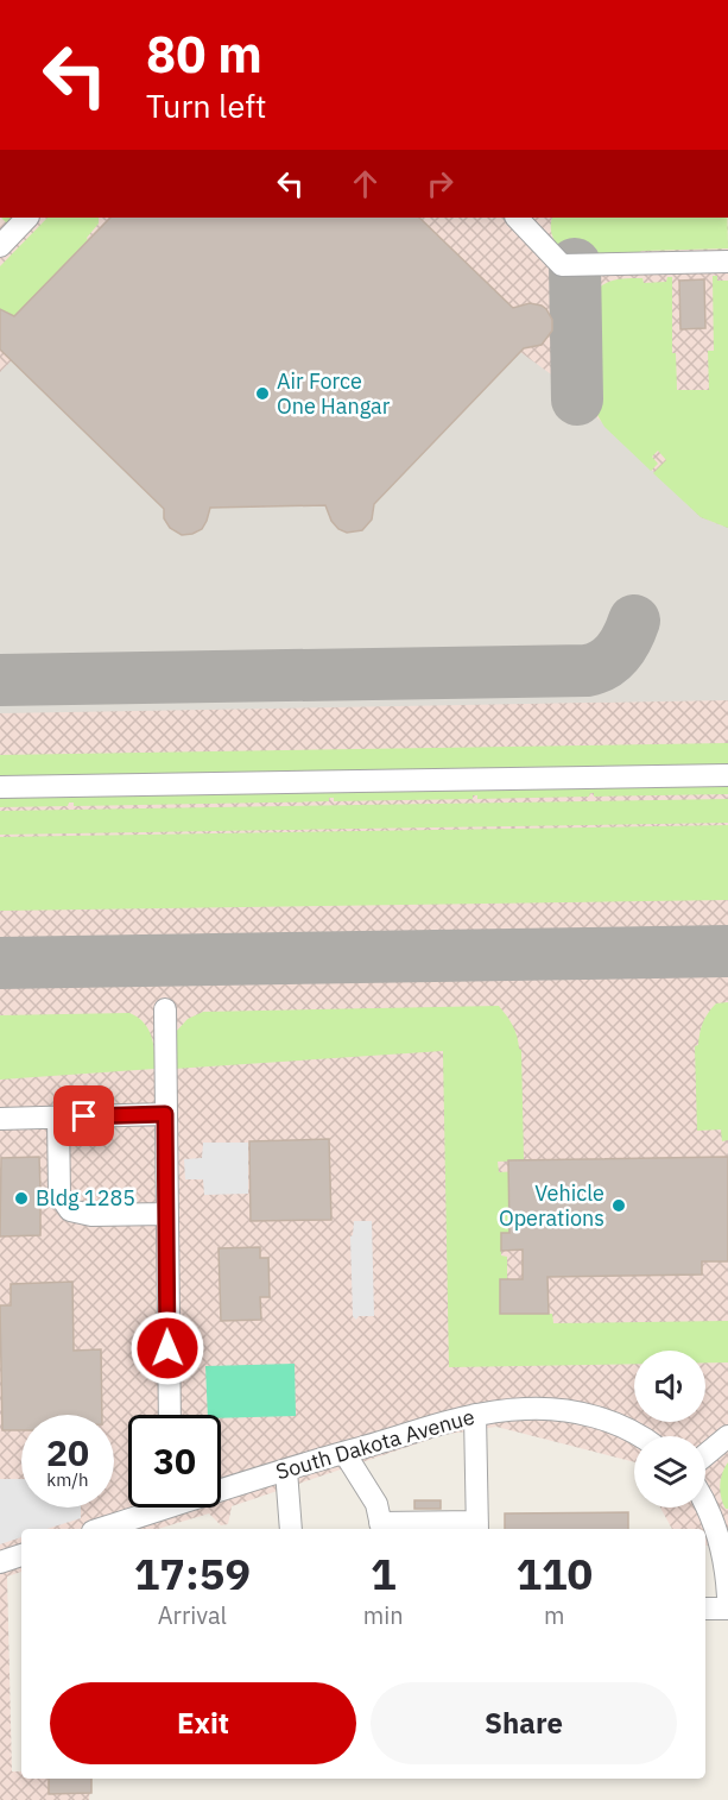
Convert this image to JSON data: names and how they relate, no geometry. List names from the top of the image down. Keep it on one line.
{"streets":{"street":["South Dakota Avenue"]},"places":["Air Force One Hangar","Bldg 1285","Vehicle Operations"],"page":{"turn":["80 m","Turn left"],"speed":"20 km/h","limit":"30","eta":["17:59","Arrival","1","min","110","m"],"buttons":["Exit","Share"]}}
